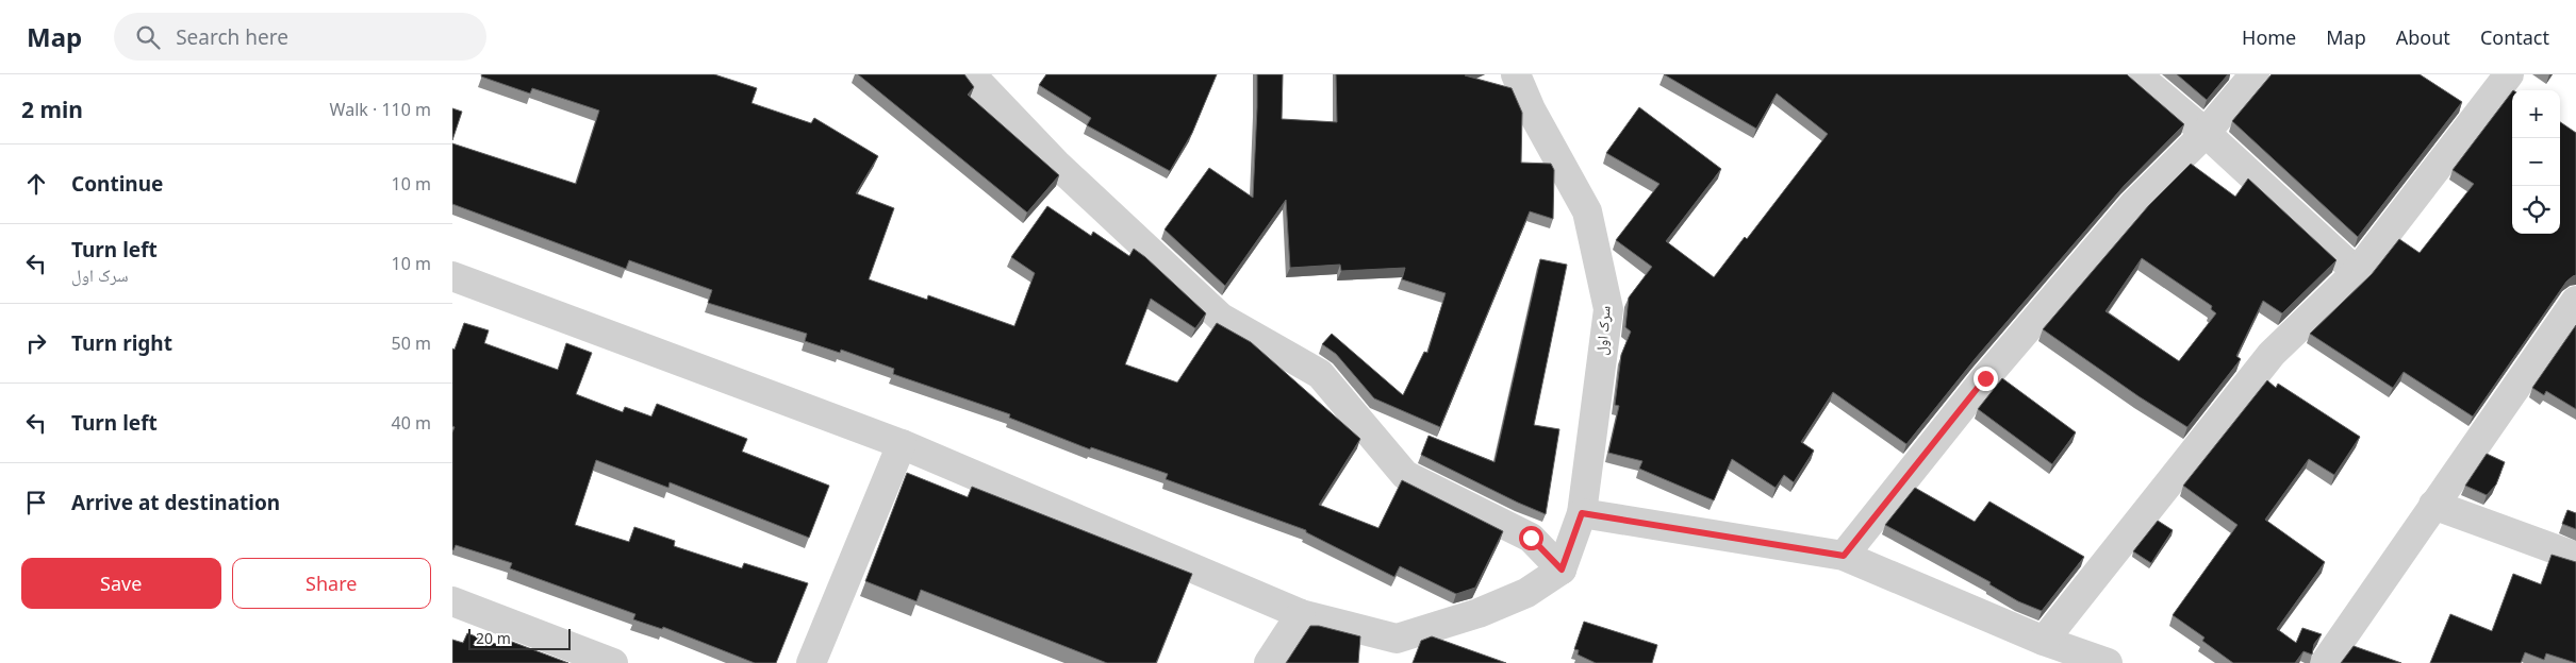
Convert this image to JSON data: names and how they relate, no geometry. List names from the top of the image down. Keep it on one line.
{"streets":{"street":["سرک اول"]},"scale_bar":"20 m","page":{"header":"Map","search":"Search here","nav":["Home","Map","About","Contact"],"heading":["2 min","Walk · 110 m"],"map_buttons":["+","−"],"list":[["Continue","10 m"],["Turn left","سرک اول","10 m"],["Turn right","50 m"],["Turn left","40 m"],"Arrive at destination"],"buttons":["Save","Share"],"scale":"20 m"}}
